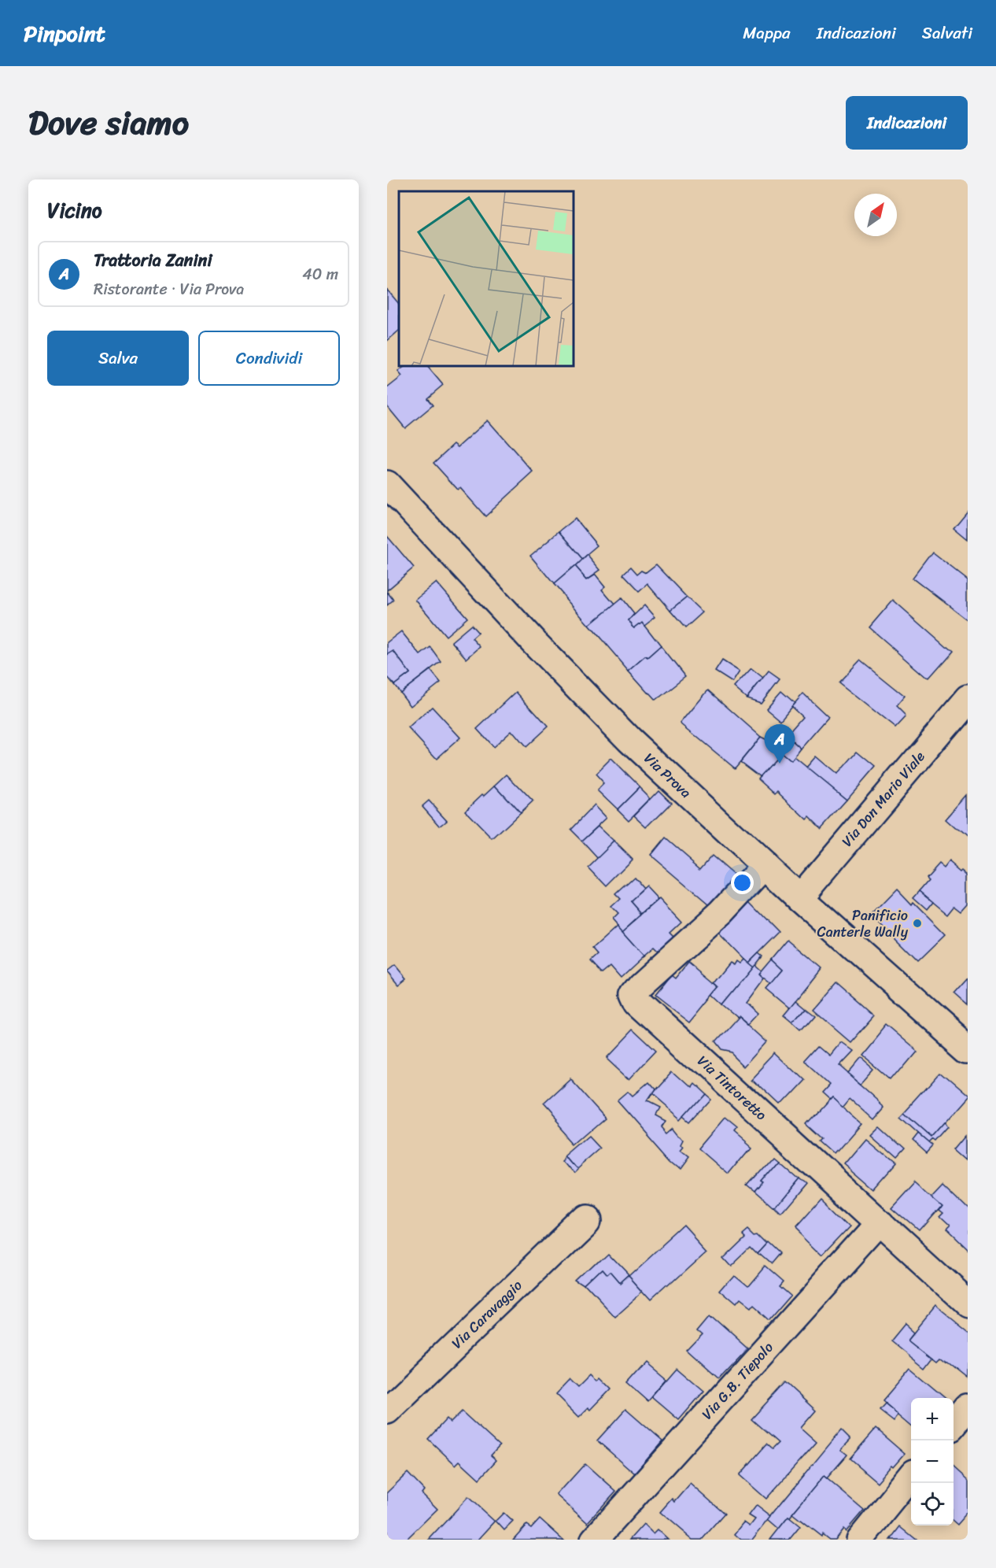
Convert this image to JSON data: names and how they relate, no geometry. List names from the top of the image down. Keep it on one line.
{"streets":{"street":["Via Prova","Via Don Mario Viale","Via Tintoretto","Via Caravaggio","Via G.B. Tiepolo"]},"crossings":[["Via Prova","Via Don Mario Viale"],["Via Prova","Via Tintoretto"],["Via Tintoretto","Via G.B. Tiepolo"]],"places":["Panificio Canterle Wally"],"north":"top right","page":{"header":"Pinpoint","nav":["Mappa","Indicazioni","Salvati"],"title":"Dove siamo","buttons":["Indicazioni",["Salva","Condividi"]],"heading":"Vicino","list":[{"mark":"A","name":"Trattoria Zanini","note":"Ristorante · Via Prova","value":"40 m"}],"pins":"A","map_buttons":["+","−"]}}
